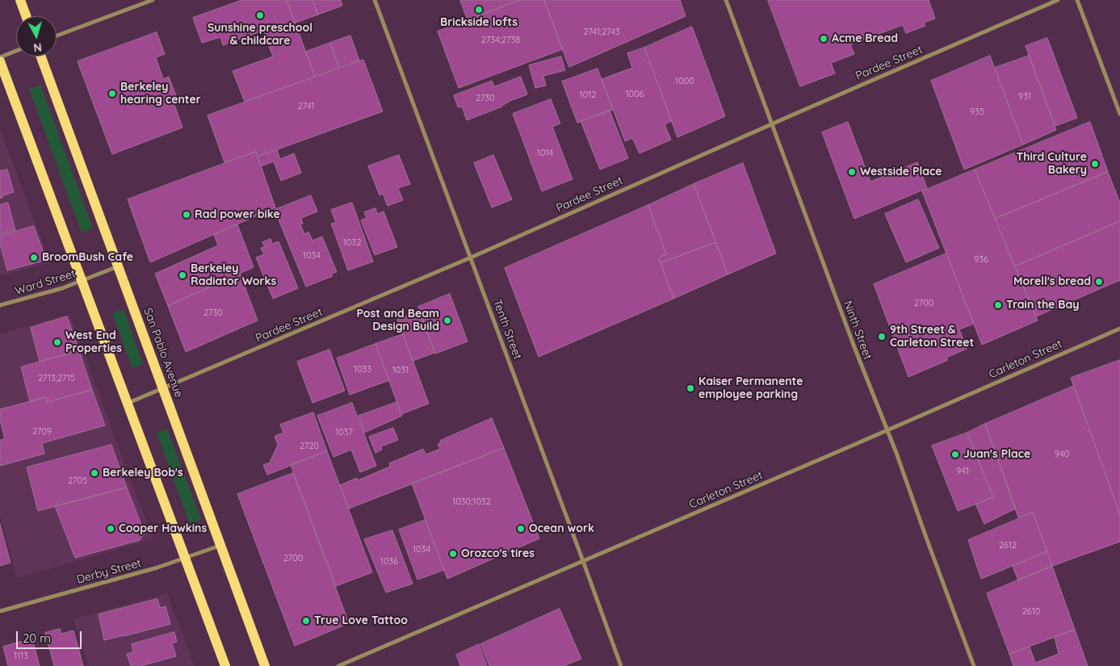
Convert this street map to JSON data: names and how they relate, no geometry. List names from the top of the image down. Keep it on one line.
{"streets":{"main road":["San Pablo Avenue"],"street":["Pardee Street","Ward Street","Tenth Street","Ninth Street","Carleton Street","Derby Street"]},"crossings":[["Pardee Street","Tenth Street"],["Pardee Street","Ninth Street"],["Pardee Street","San Pablo Avenue"],["Ward Street","San Pablo Avenue"],["Tenth Street","Carleton Street"],["Ninth Street","Carleton Street"],["San Pablo Avenue","Derby Street"]],"places":["Brickside lofts","Sunshine preschool & childcare","Acme Bread","Berkeley hearing center","Third Culture Bakery","Westside Place","Rad power bike","BroomBush Cafe","Berkeley Radiator Works","Morell's bread","Train the Bay","Post and Beam Design Build","9th Street & Carleton Street","West End Properties","Kaiser Permanente employee parking","Juan's Place","Berkeley Bob's","Cooper Hawkins","Ocean work","Orozco's tires","True Love Tattoo"],"house_numbers":["2741;2743","2734;2738","1000","1006","1012","931","2730","2741","935","1014","1032","1034","936","2700","2730","1033","1031","2713;2715","2709","1037","2720","940","941","2705","1030;1032","2612","1034","2700","1036","2610","1113"],"scale_bar":"20 m","north":"bottom"}
